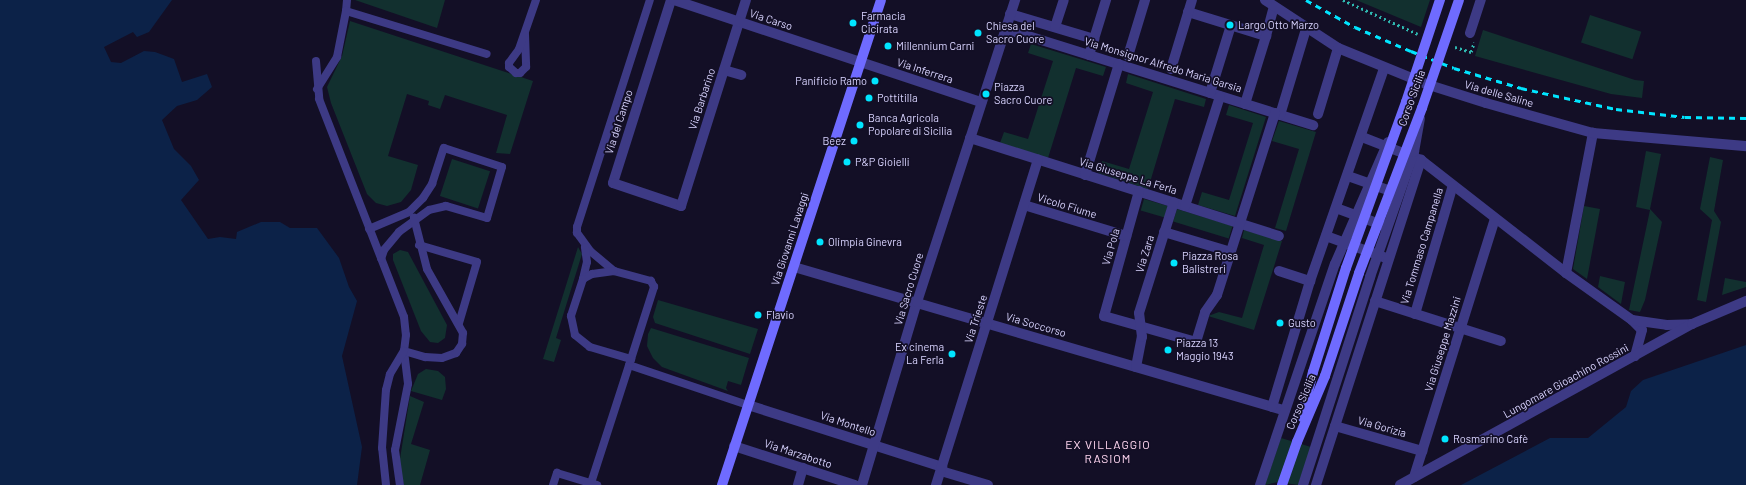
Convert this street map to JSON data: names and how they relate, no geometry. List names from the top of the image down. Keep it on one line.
{"streets":{"main road":["Corso Sicilia","Via Giovanni Lavaggi"],"street":["Via Carso","Via Monsignor Alfredo Maria Garsia","Via Inferrera","Via delle Saline","Via Barbarino","Via del Campo","Via Giuseppe La Ferla","Vicolo Fiume","Via Tommaso Campanella","Via Pola","Via Zara","Via Sacro Cuore","Via Trieste","Via Soccorso","Via Giuseppe Mazzini","Lungomare Gioachino Rossini","Via Montello","Via Gorizia","Via Marzabotto"]},"crossings":[["Via Carso","Via Inferrera"],["Via Carso","Via Barbarino"],["Via Carso","Via Giovanni Lavaggi"],["Via Monsignor Alfredo Maria Garsia","Via Sacro Cuore"],["Via Inferrera","Via Giovanni Lavaggi"],["Via Inferrera","Via Sacro Cuore"],["Via Barbarino","Via del Campo"],["Via Giuseppe La Ferla","Via Pola"],["Via Giuseppe La Ferla","Via Zara"],["Via Giuseppe La Ferla","Via Sacro Cuore"],["Via Giuseppe La Ferla","Via Trieste"],["Vicolo Fiume","Via Pola"],["Vicolo Fiume","Via Trieste"],["Via Giovanni Lavaggi","Via Soccorso"],["Via Giovanni Lavaggi","Via Montello"],["Via Giovanni Lavaggi","Via Marzabotto"],["Via Pola","Via Zara"],["Via Sacro Cuore","Via Soccorso"],["Via Sacro Cuore","Via Montello"],["Via Trieste","Via Soccorso"],["Via Trieste","Via Montello"],["Via Giuseppe Mazzini","Lungomare Gioachino Rossini"],["Via Giuseppe Mazzini","Via Gorizia"]],"districts":["EX VILLAGGIO RASIOM"],"places":["Farmacia Cicirata","Largo Otto Marzo","Chiesa del Sacro Cuore","Millennium Carni","Panificio Ramo","Piazza Sacro Cuore","Pottitilla","Banca Agricola Popolare di Sicilia","Beez","P&P Gioielli","Olimpia Ginevra","Piazza Rosa Balistreri","Flavio","Gusto","Piazza 13 Maggio 1943","Ex cinema La Ferla","Rosmarino Cafè"]}
